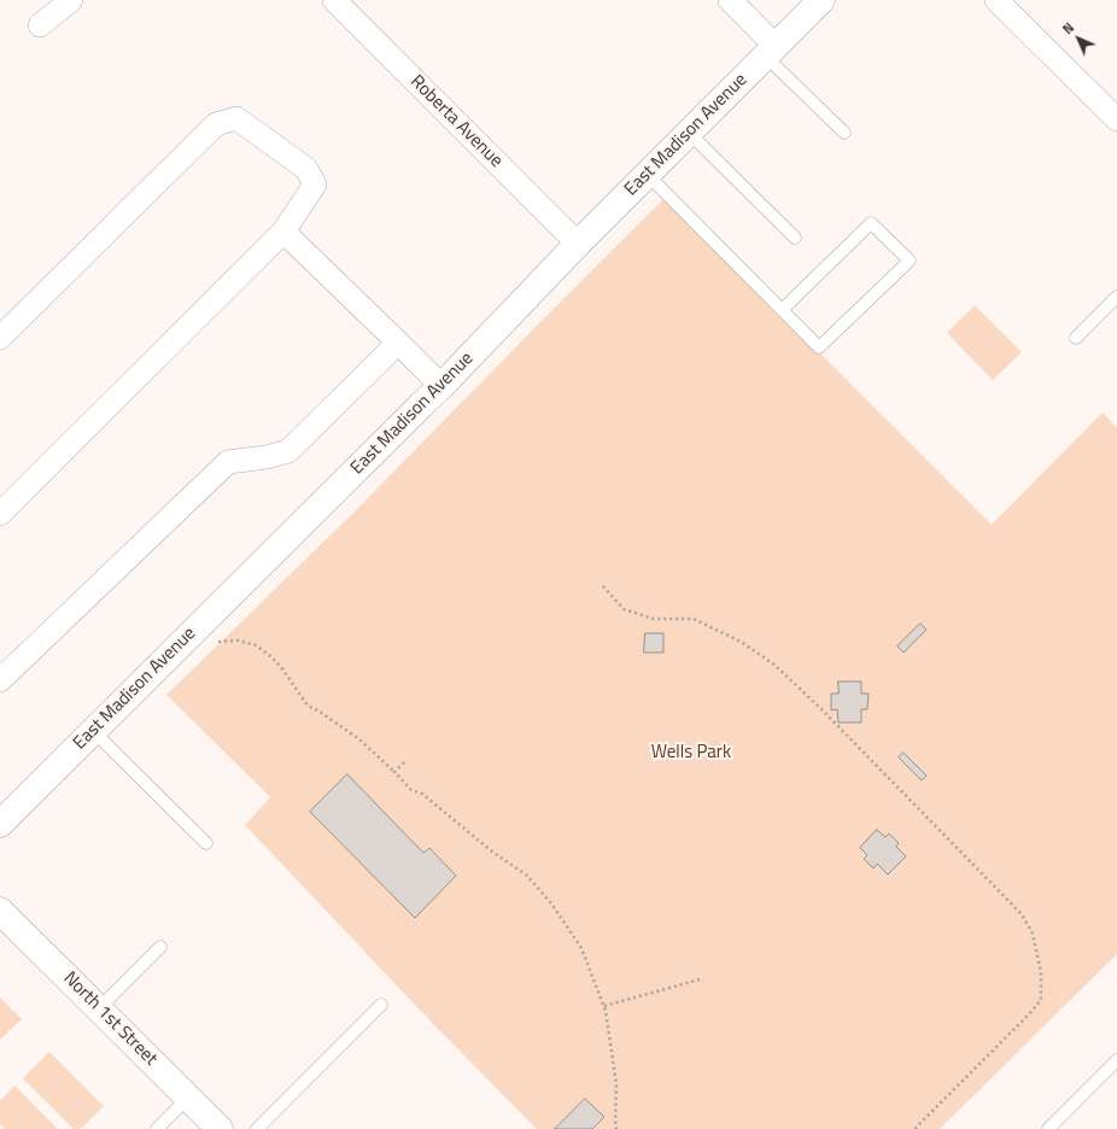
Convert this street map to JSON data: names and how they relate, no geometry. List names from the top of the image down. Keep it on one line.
{"streets":{"street":["Roberta Avenue","East Madison Avenue","North 1st Street"]},"crossings":[["Roberta Avenue","East Madison Avenue"]],"parks":["Wells Park"],"north":"top left"}
